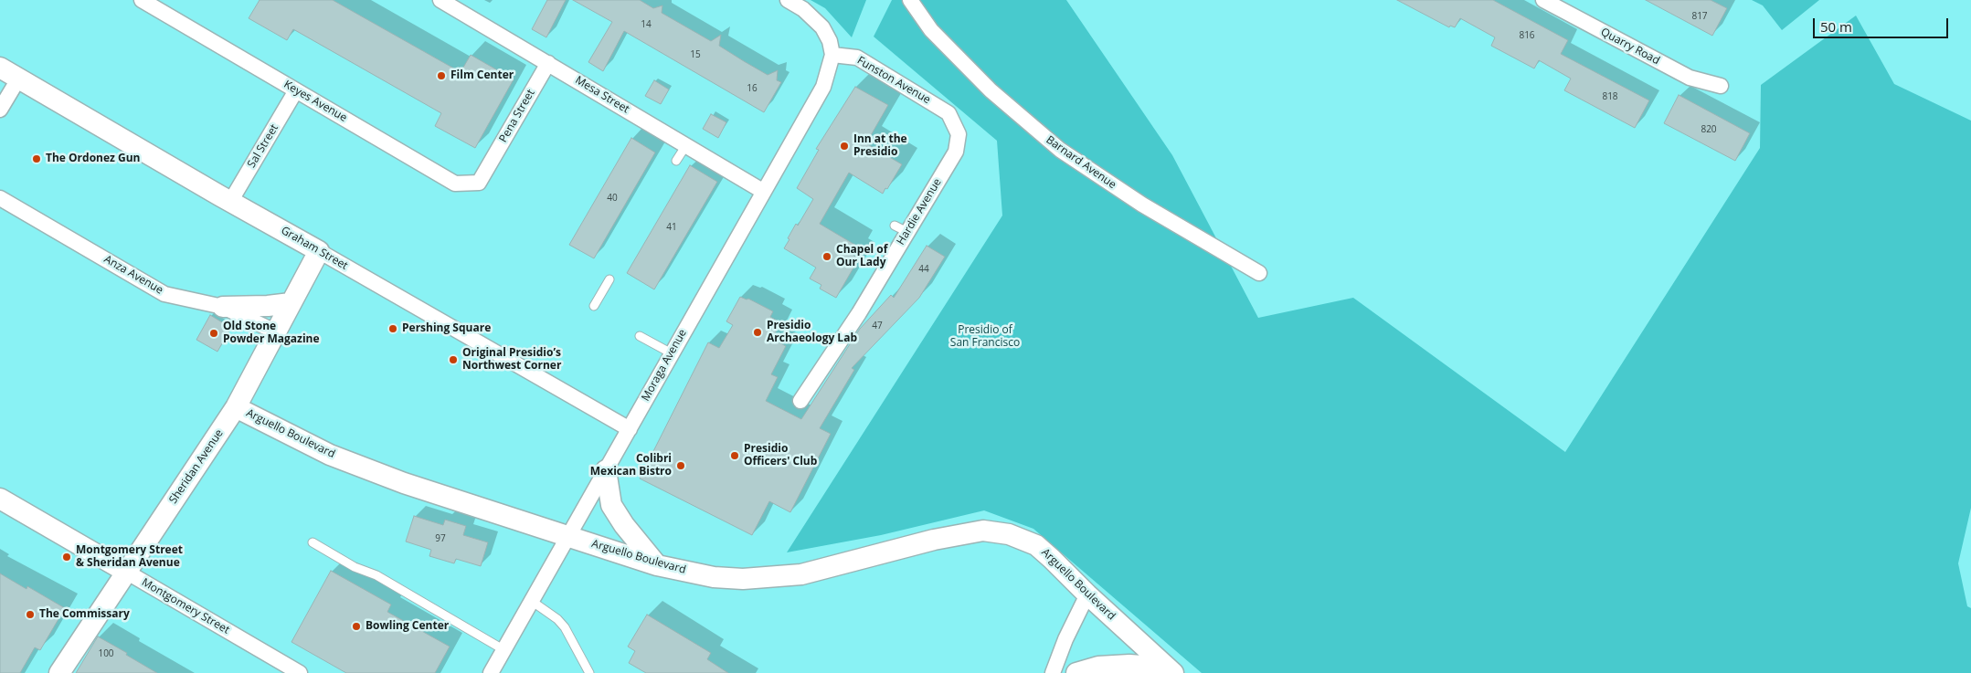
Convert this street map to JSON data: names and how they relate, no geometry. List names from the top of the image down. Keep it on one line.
{"streets":{"street":["Quarry Road","Funston Avenue","Mesa Street","Keyes Avenue","Pena Street","Sal Street","Barnard Avenue","Hardie Avenue","Graham Street","Anza Avenue","Moraga Avenue","Arguello Boulevard","Sheridan Avenue","Montgomery Street"]},"crossings":[["Funston Avenue","Hardie Avenue"],["Funston Avenue","Moraga Avenue"],["Mesa Street","Pena Street"],["Mesa Street","Moraga Avenue"],["Keyes Avenue","Pena Street"],["Keyes Avenue","Sal Street"],["Sal Street","Graham Street"],["Graham Street","Moraga Avenue"],["Graham Street","Sheridan Avenue"],["Anza Avenue","Sheridan Avenue"],["Moraga Avenue","Arguello Boulevard"],["Arguello Boulevard","Sheridan Avenue"],["Sheridan Avenue","Montgomery Street"]],"parks":["Presidio of San Francisco"],"places":["Film Center","Inn at the Presidio","The Ordonez Gun","Chapel of Our Lady","Pershing Square","Presidio Archaeology Lab","Old Stone Powder Magazine","Original Presidio’s Northwest Corner","Presidio Officers' Club","Colibri Mexican Bistro","Montgomery Street & Sheridan Avenue","The Commissary","Bowling Center"],"house_numbers":["817","14","816","15","16","818","820","40","41","44","47","97","100"],"scale_bar":"50 m"}
